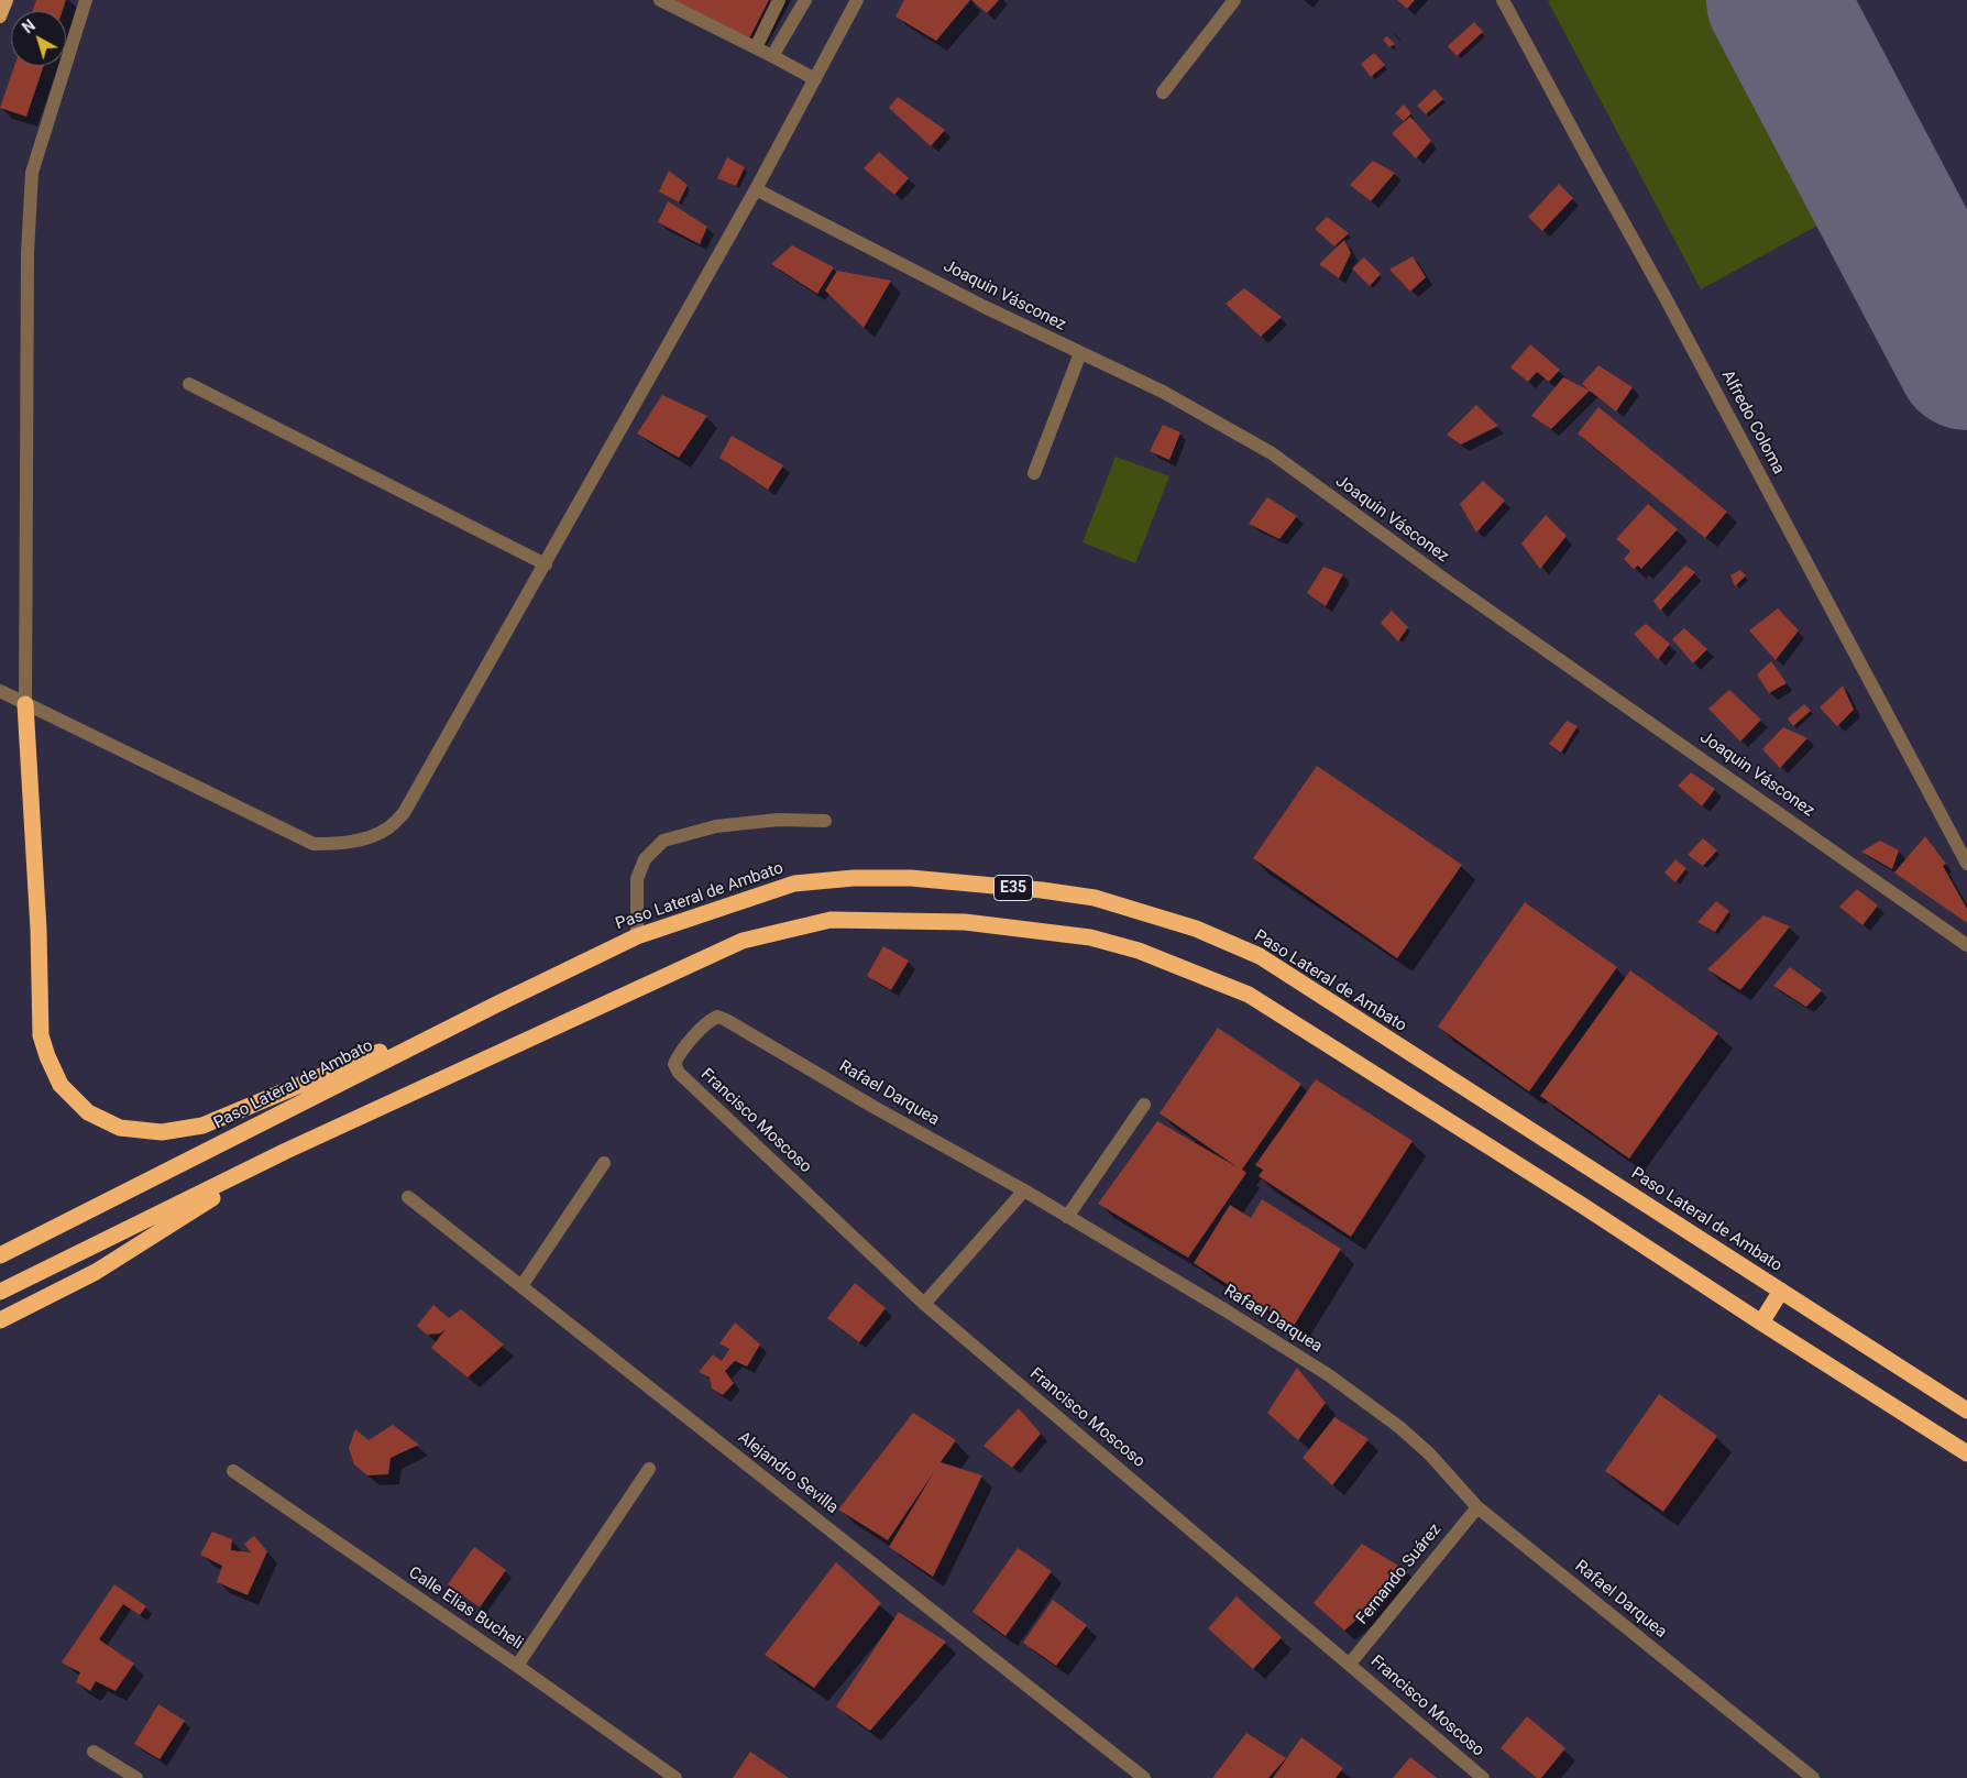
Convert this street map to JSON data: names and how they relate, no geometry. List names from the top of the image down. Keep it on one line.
{"streets":{"highway":["E35","Paso Lateral de Ambato"],"street":["Joaquin Vásconez","Alfredo Coloma","Rafael Darquea","Francisco Moscoso","Alejandro Sevilla","Fernando Suárez","Calle Elias Bucheli"]},"crossings":[["Rafael Darquea","Francisco Moscoso"],["Rafael Darquea","Fernando Suárez"],["Francisco Moscoso","Fernando Suárez"]],"north":"top left"}
